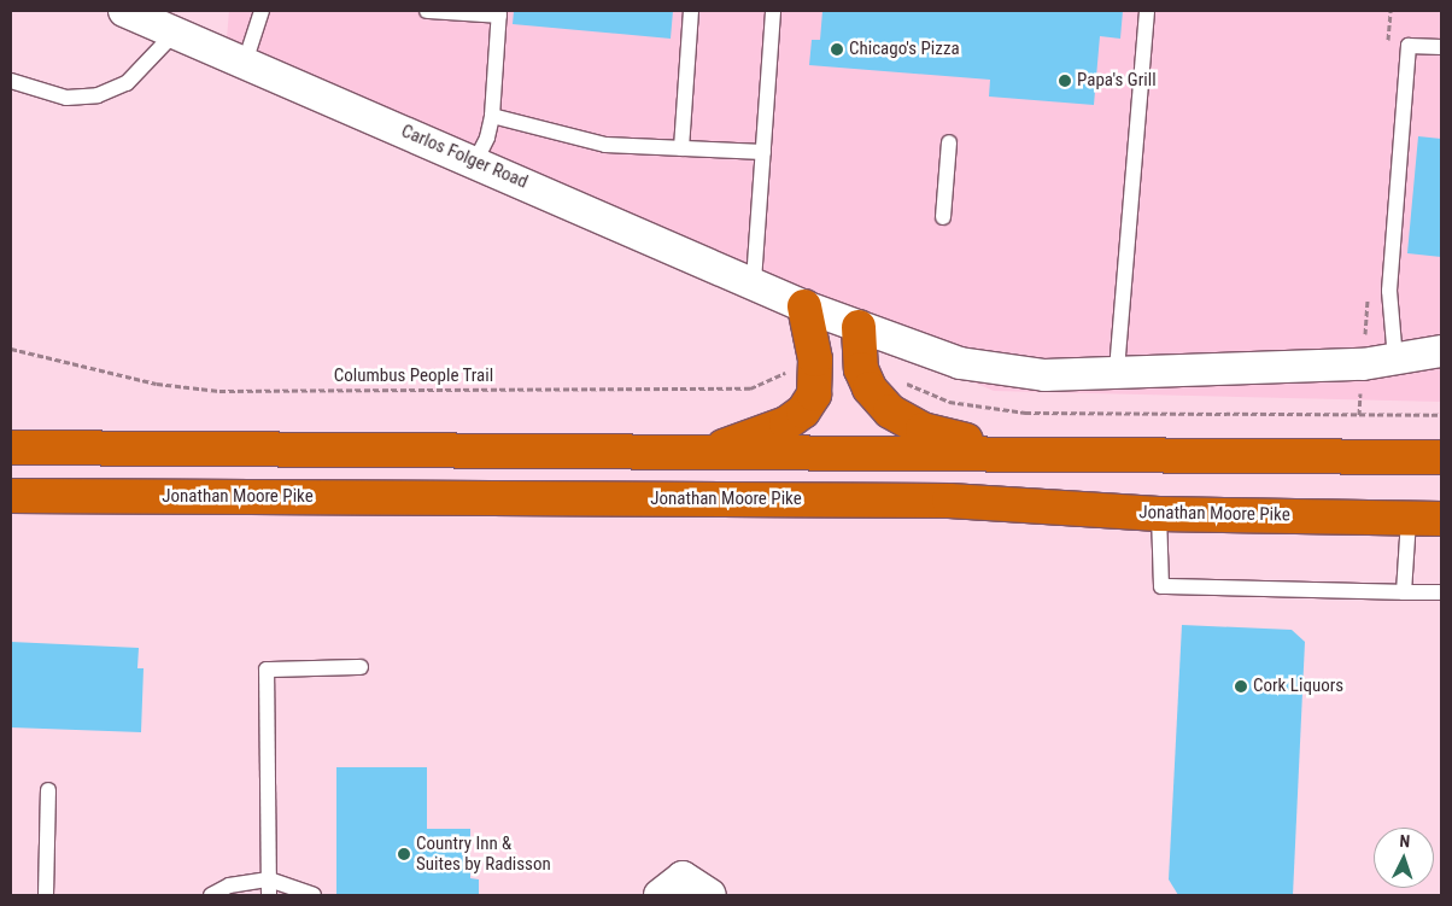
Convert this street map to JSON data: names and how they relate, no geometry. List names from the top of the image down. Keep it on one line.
{"streets":{"highway":["Jonathan Moore Pike"],"street":["Carlos Folger Road"],"path":["Columbus People Trail"]},"places":["Chicago's Pizza","Papa's Grill","Cork Liquors","Country Inn & Suites by Radisson"],"north":"top"}
